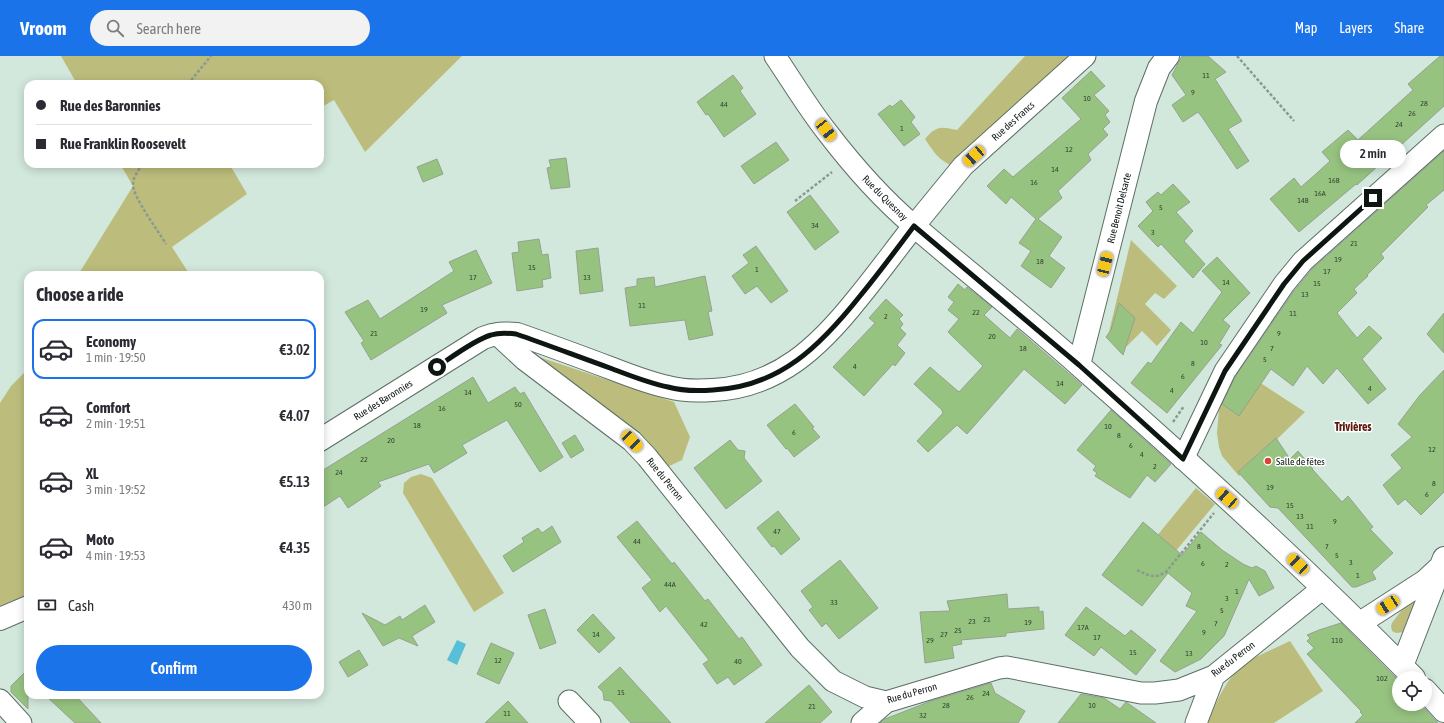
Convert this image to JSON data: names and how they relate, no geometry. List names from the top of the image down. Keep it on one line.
{"streets":{"street":["Rue des Francs","Rue du Quesnoy","Rue Benoit Delsarte","Rue des Baronnies","Rue du Perron"]},"crossings":[["Rue des Francs","Rue du Quesnoy"],["Rue des Francs","Rue des Baronnies"],["Rue du Quesnoy","Rue Benoit Delsarte"],["Rue du Quesnoy","Rue des Baronnies"],["Rue du Quesnoy","Rue du Perron"],["Rue des Baronnies","Rue du Perron"]],"districts":["Trivières"],"places":["Salle de fëtes"],"house_numbers":["11","9","10","28","44","26","24","1","12","14","16B","16","16A","14B","5","34","3","21","19","18","15","1","17","17","13","14","15","13","11","19","22","11","2","21","9","20","10","18","7","5","8","4","6","14","4","4","14","50","16","18","10","6","8","20","6","12","4","22","2","24","8","19","6","15","13","9","11","47","44","8","7","5","3","6","2","1","44A","1","3","33","5","21","23","19","7","42","17A","25","9","14","27","17","29","110","15","13","12","40","102","15","24","26","28","10","21","11","32"],"page":{"header":"Vroom","search":"Search here","nav":["Map","Layers","Share"],"banner":["Rue des Baronnies","Rue Franklin Roosevelt"],"bubble":"2 min","heading":"Choose a ride","list":[{"name":"Economy","note":"1 min · 19:50","value":"€3.02"},{"name":"Comfort","note":"2 min · 19:51","value":"€4.07"},{"name":"XL","note":"3 min · 19:52","value":"€5.13"},{"name":"Moto","note":"4 min · 19:53","value":"€4.35"}],"pay":["Cash","430 m"],"buttons":"Confirm"}}
